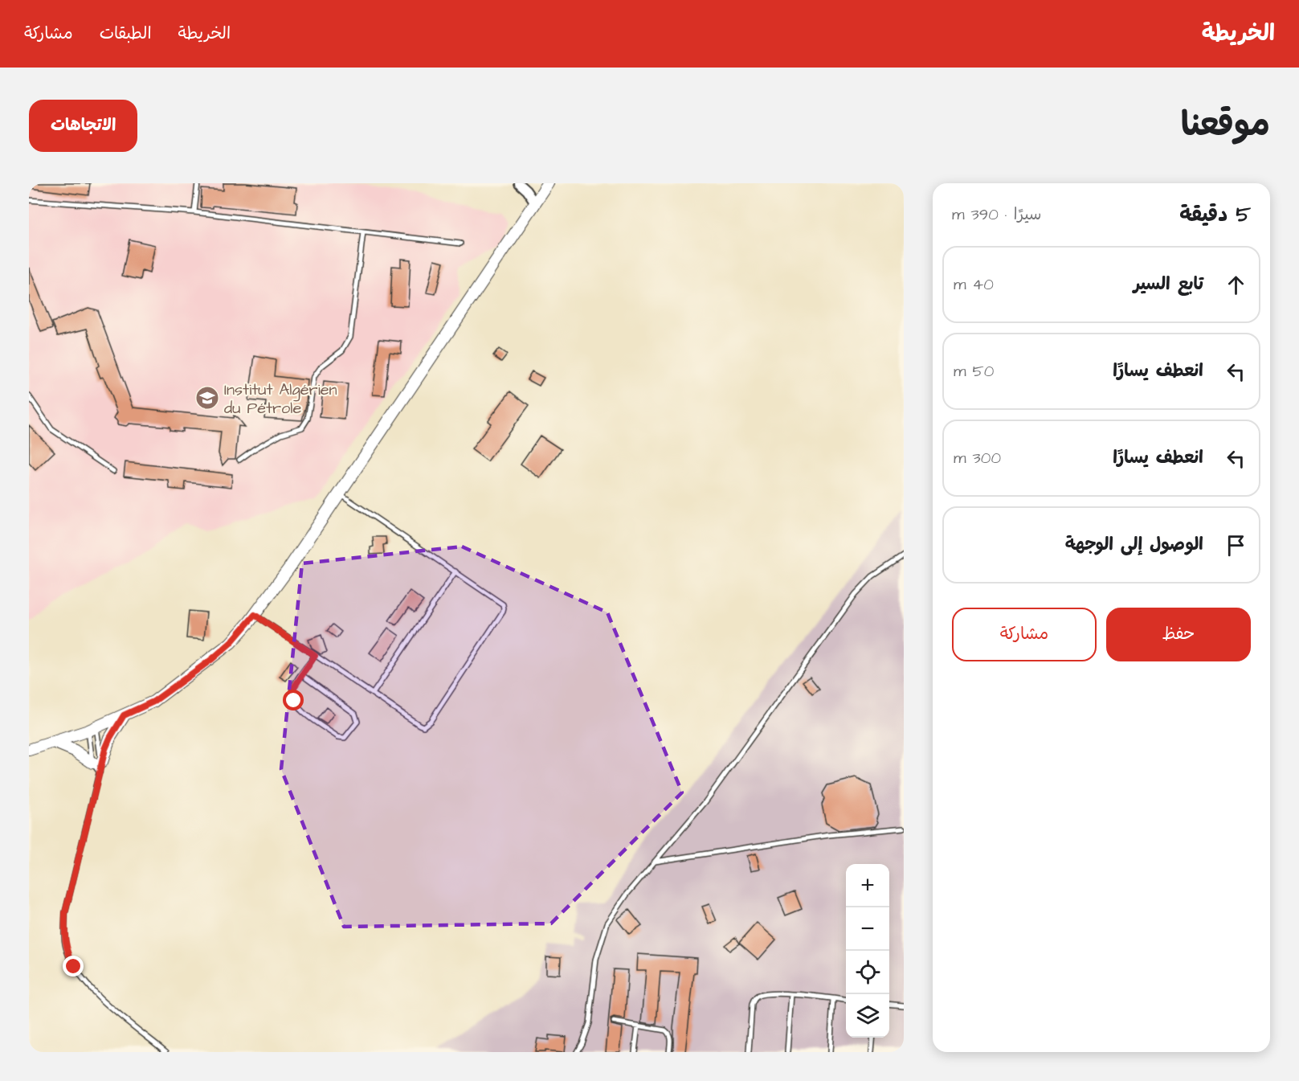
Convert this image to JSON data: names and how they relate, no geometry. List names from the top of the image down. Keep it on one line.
{"places":{"school or university":["Institut Algérien du Pétrole"]},"page":{"header":"الخريطة","nav":["الخريطة","الطبقات","مشاركة"],"title":"موقعنا","buttons":["الاتجاهات",["حفظ","مشاركة"]],"heading":["5 دقيقة","سيرًا · 390 m"],"list":[["تابع السير","40 m"],["انعطف يسارًا","50 m"],["انعطف يسارًا","300 m"],"الوصول إلى الوجهة"],"map_buttons":["+","−"]}}
